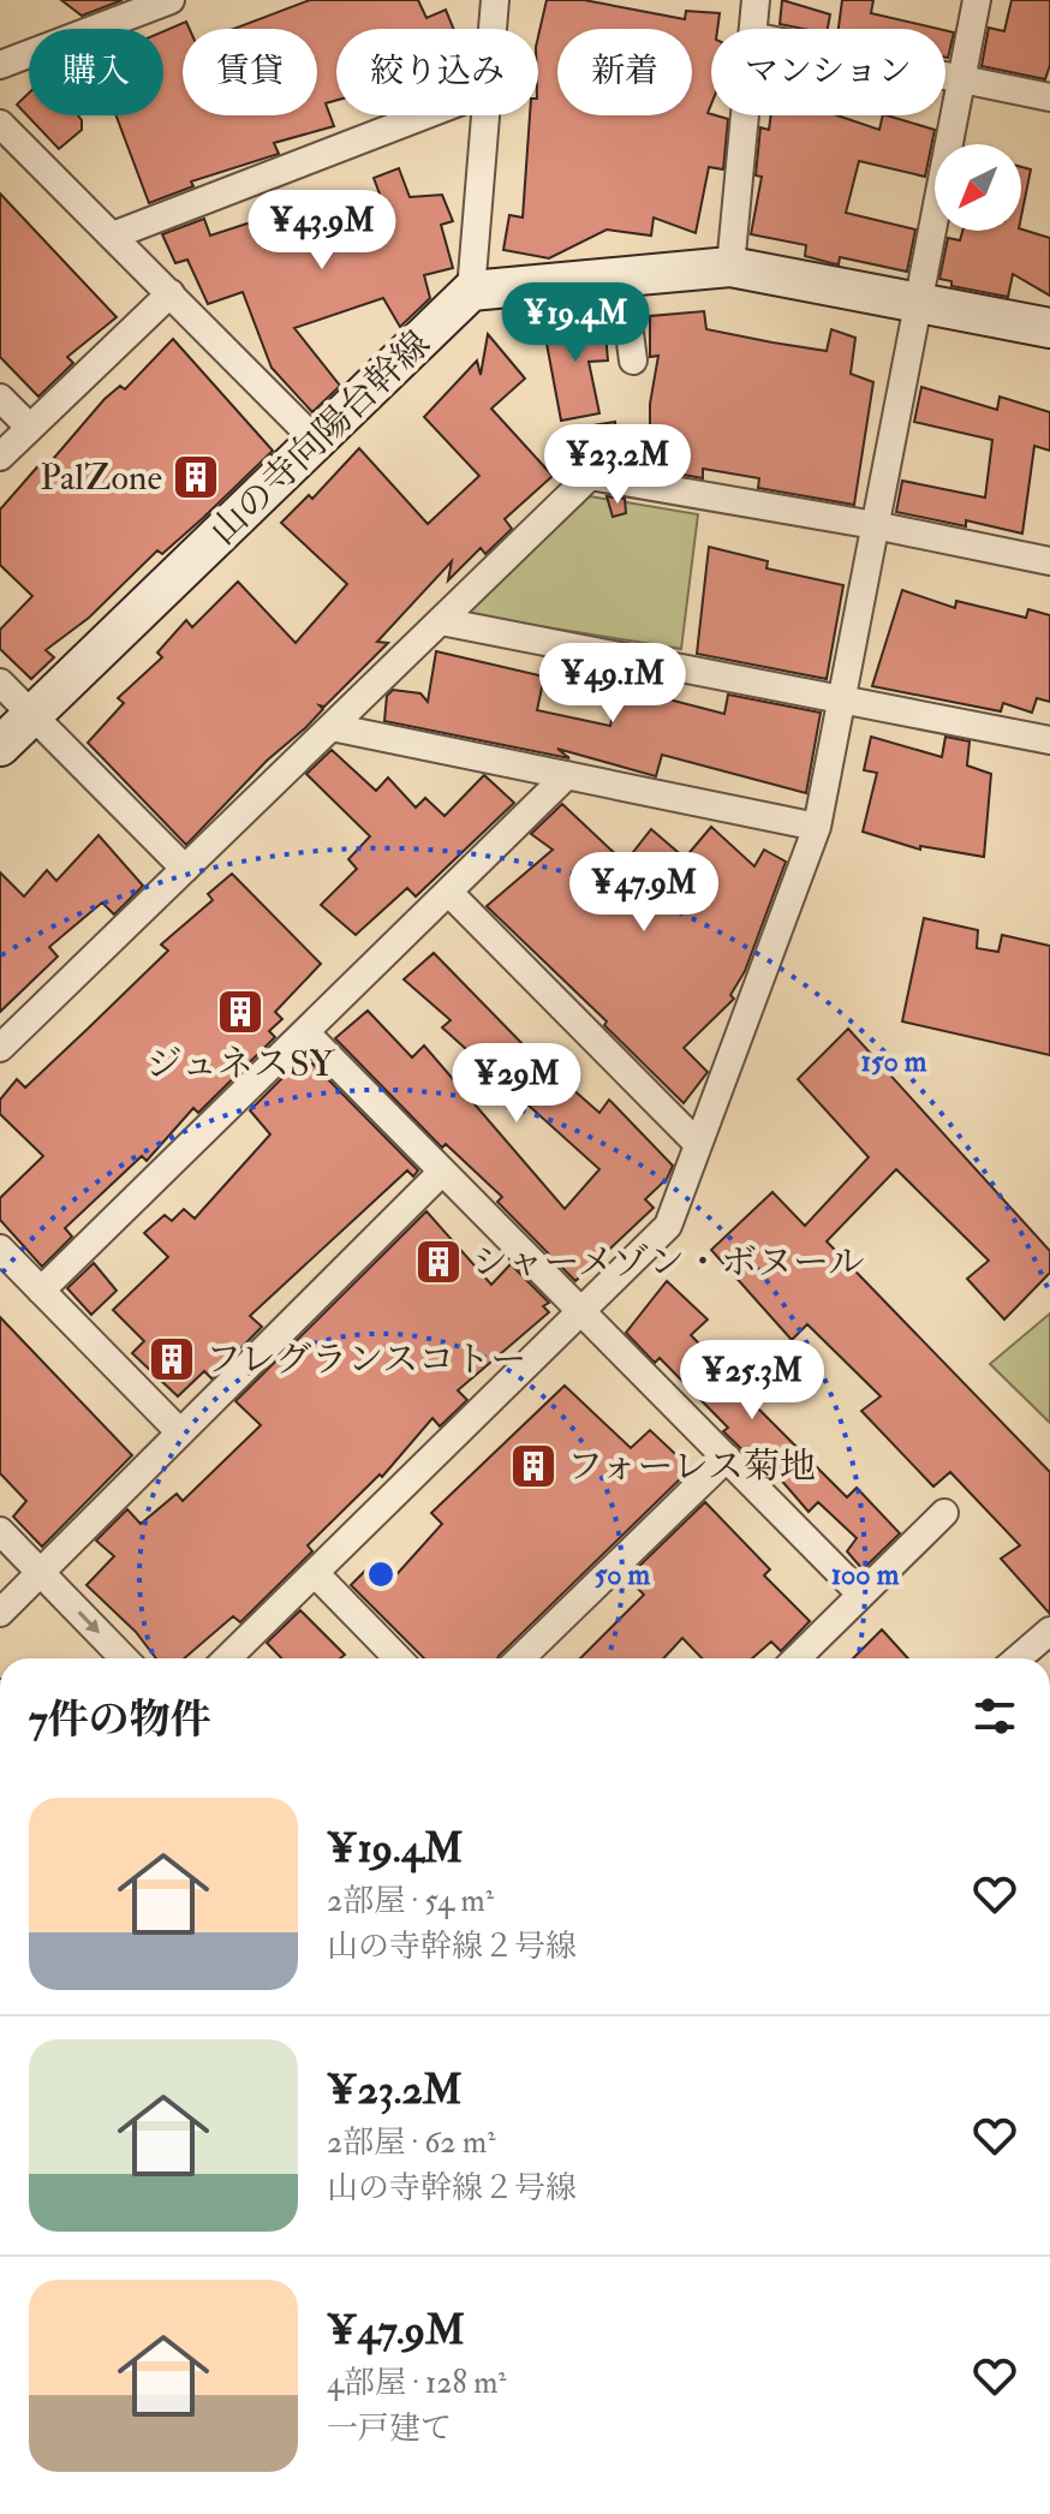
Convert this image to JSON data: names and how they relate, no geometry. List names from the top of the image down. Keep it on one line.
{"streets":{"street":["山の寺向陽台幹線"]},"places":{"building":["PalZone","ジュネスSY","シャーメゾン・ボヌール","フレグランスコトー","フォーレス菊地"]},"north":"bottom left","page":{"chip":["購入","賃貸","絞り込み","新着","マンション"],"price":["¥43.9M","¥19.4M","¥23.2M","¥49.1M","¥47.9M","¥29M","¥25.3M"],"heading":"7件の物件","list":[{"name":"¥19.4M","note":"2部屋 · 54 m² · 山の寺幹線２号線"},{"name":"¥23.2M","note":"2部屋 · 62 m² · 山の寺幹線２号線"},{"name":"¥47.9M","note":"4部屋 · 128 m² · 一戸建て"}]},"rings":["150 m","50 m","100 m"]}
